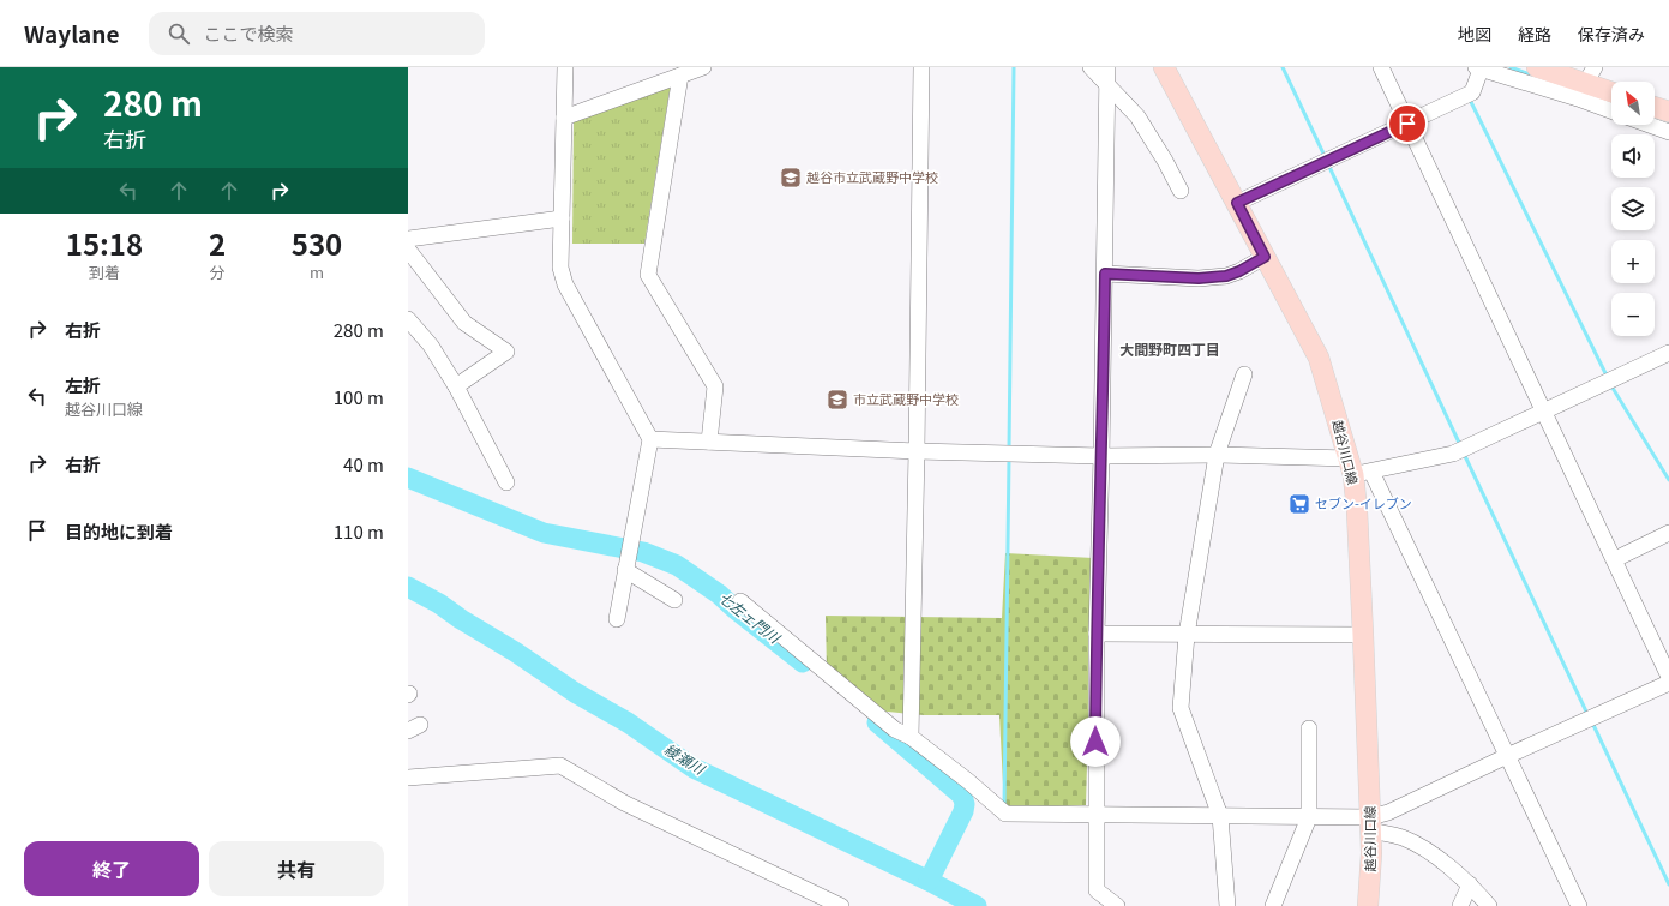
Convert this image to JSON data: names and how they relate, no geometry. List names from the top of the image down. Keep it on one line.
{"streets":{"main road":["越谷川口線"]},"districts":["大間野町四丁目"],"water":["七左ェ門川","綾瀬川"],"places":{"school or university":["越谷市立武蔵野中学校","市立武蔵野中学校"],"supermarket":["セブン-イレブン"]},"north":"top left","page":{"header":"Waylane","search":"ここで検索","nav":["地図","経路","保存済み"],"turn":["280 m","右折"],"map_buttons":["+","−"],"eta":["15:18","到着","2","分","530","m"],"list":[{"name":"右折","value":"280 m"},{"name":"左折","note":"越谷川口線","value":"100 m"},{"name":"右折","value":"40 m"},{"name":"目的地に到着","value":"110 m"}],"buttons":["終了","共有"]}}
